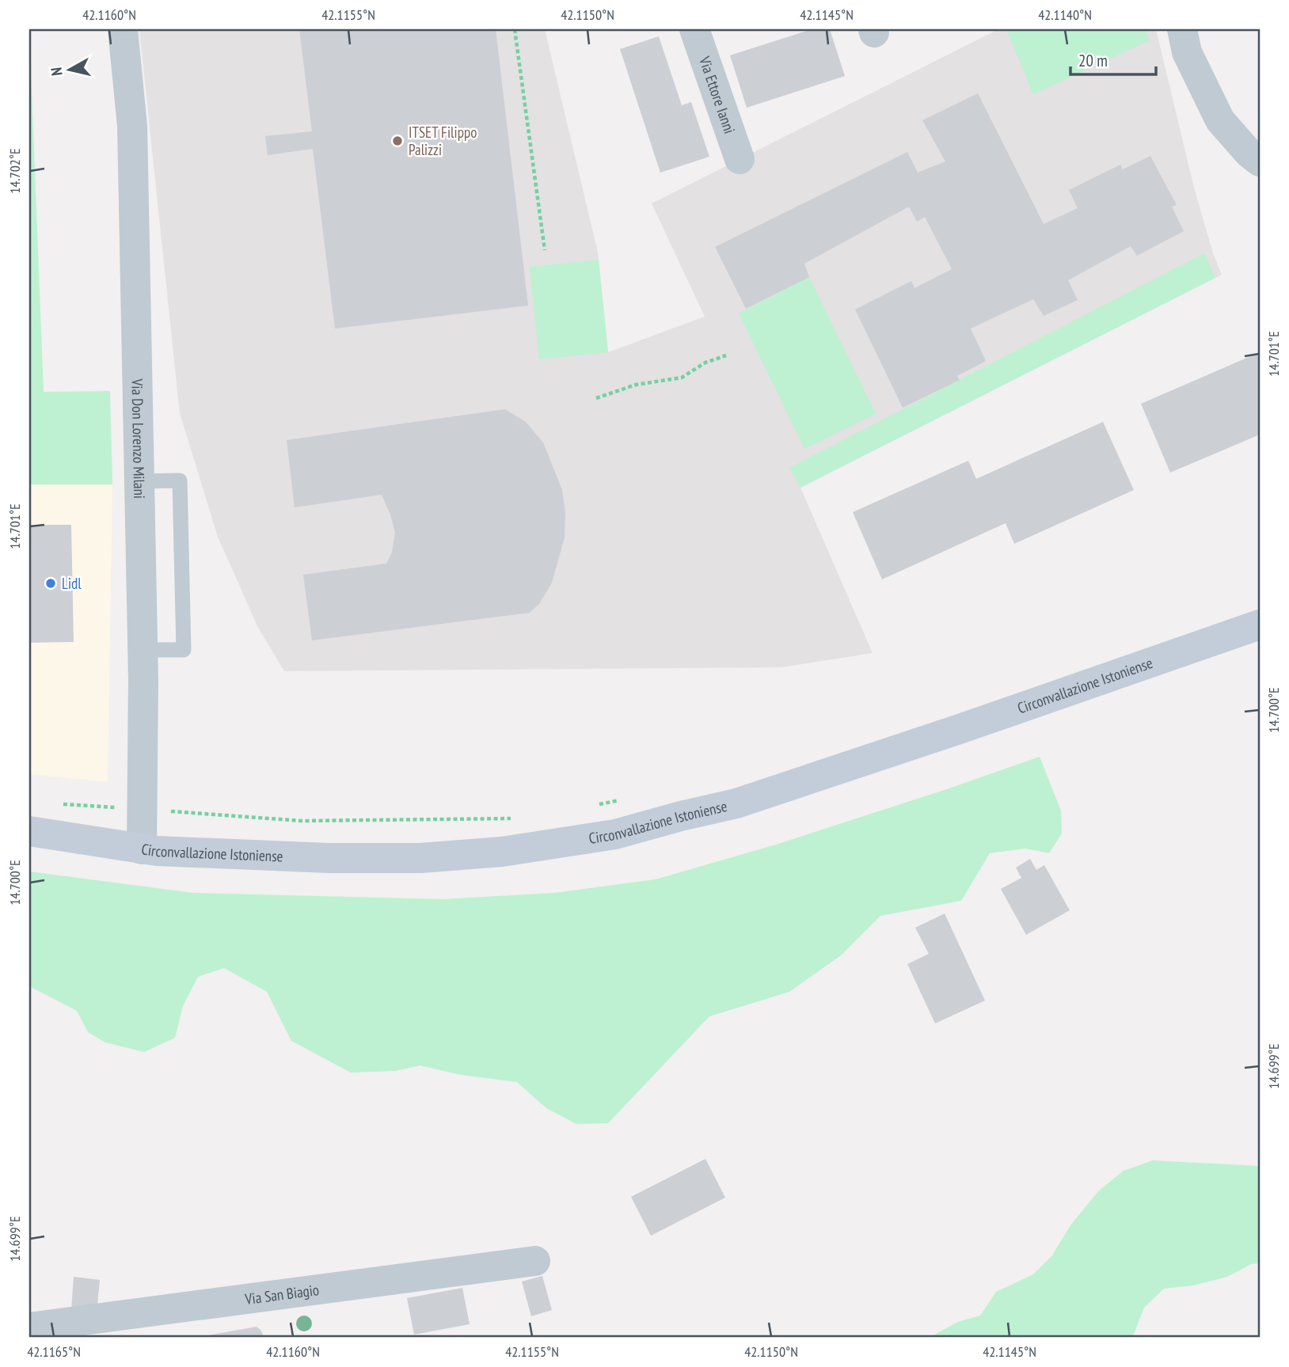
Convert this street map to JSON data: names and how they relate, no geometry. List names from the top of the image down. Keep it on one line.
{"streets":{"main road":["Circonvallazione Istoniense"],"street":["Via Ettore Ianni","Via Don Lorenzo Milani","Via San Biagio"]},"crossings":[["Via Don Lorenzo Milani","Circonvallazione Istoniense"]],"places":["ITSET Filippo Palizzi","Lidl"],"scale_bar":"20 m","north":"left","coordinates":["42.1160°N","42.1155°N","42.1150°N","42.1145°N","42.1140°N","14.702°E","14.701°E","14.700°E","14.699°E","42.1165°N"]}
